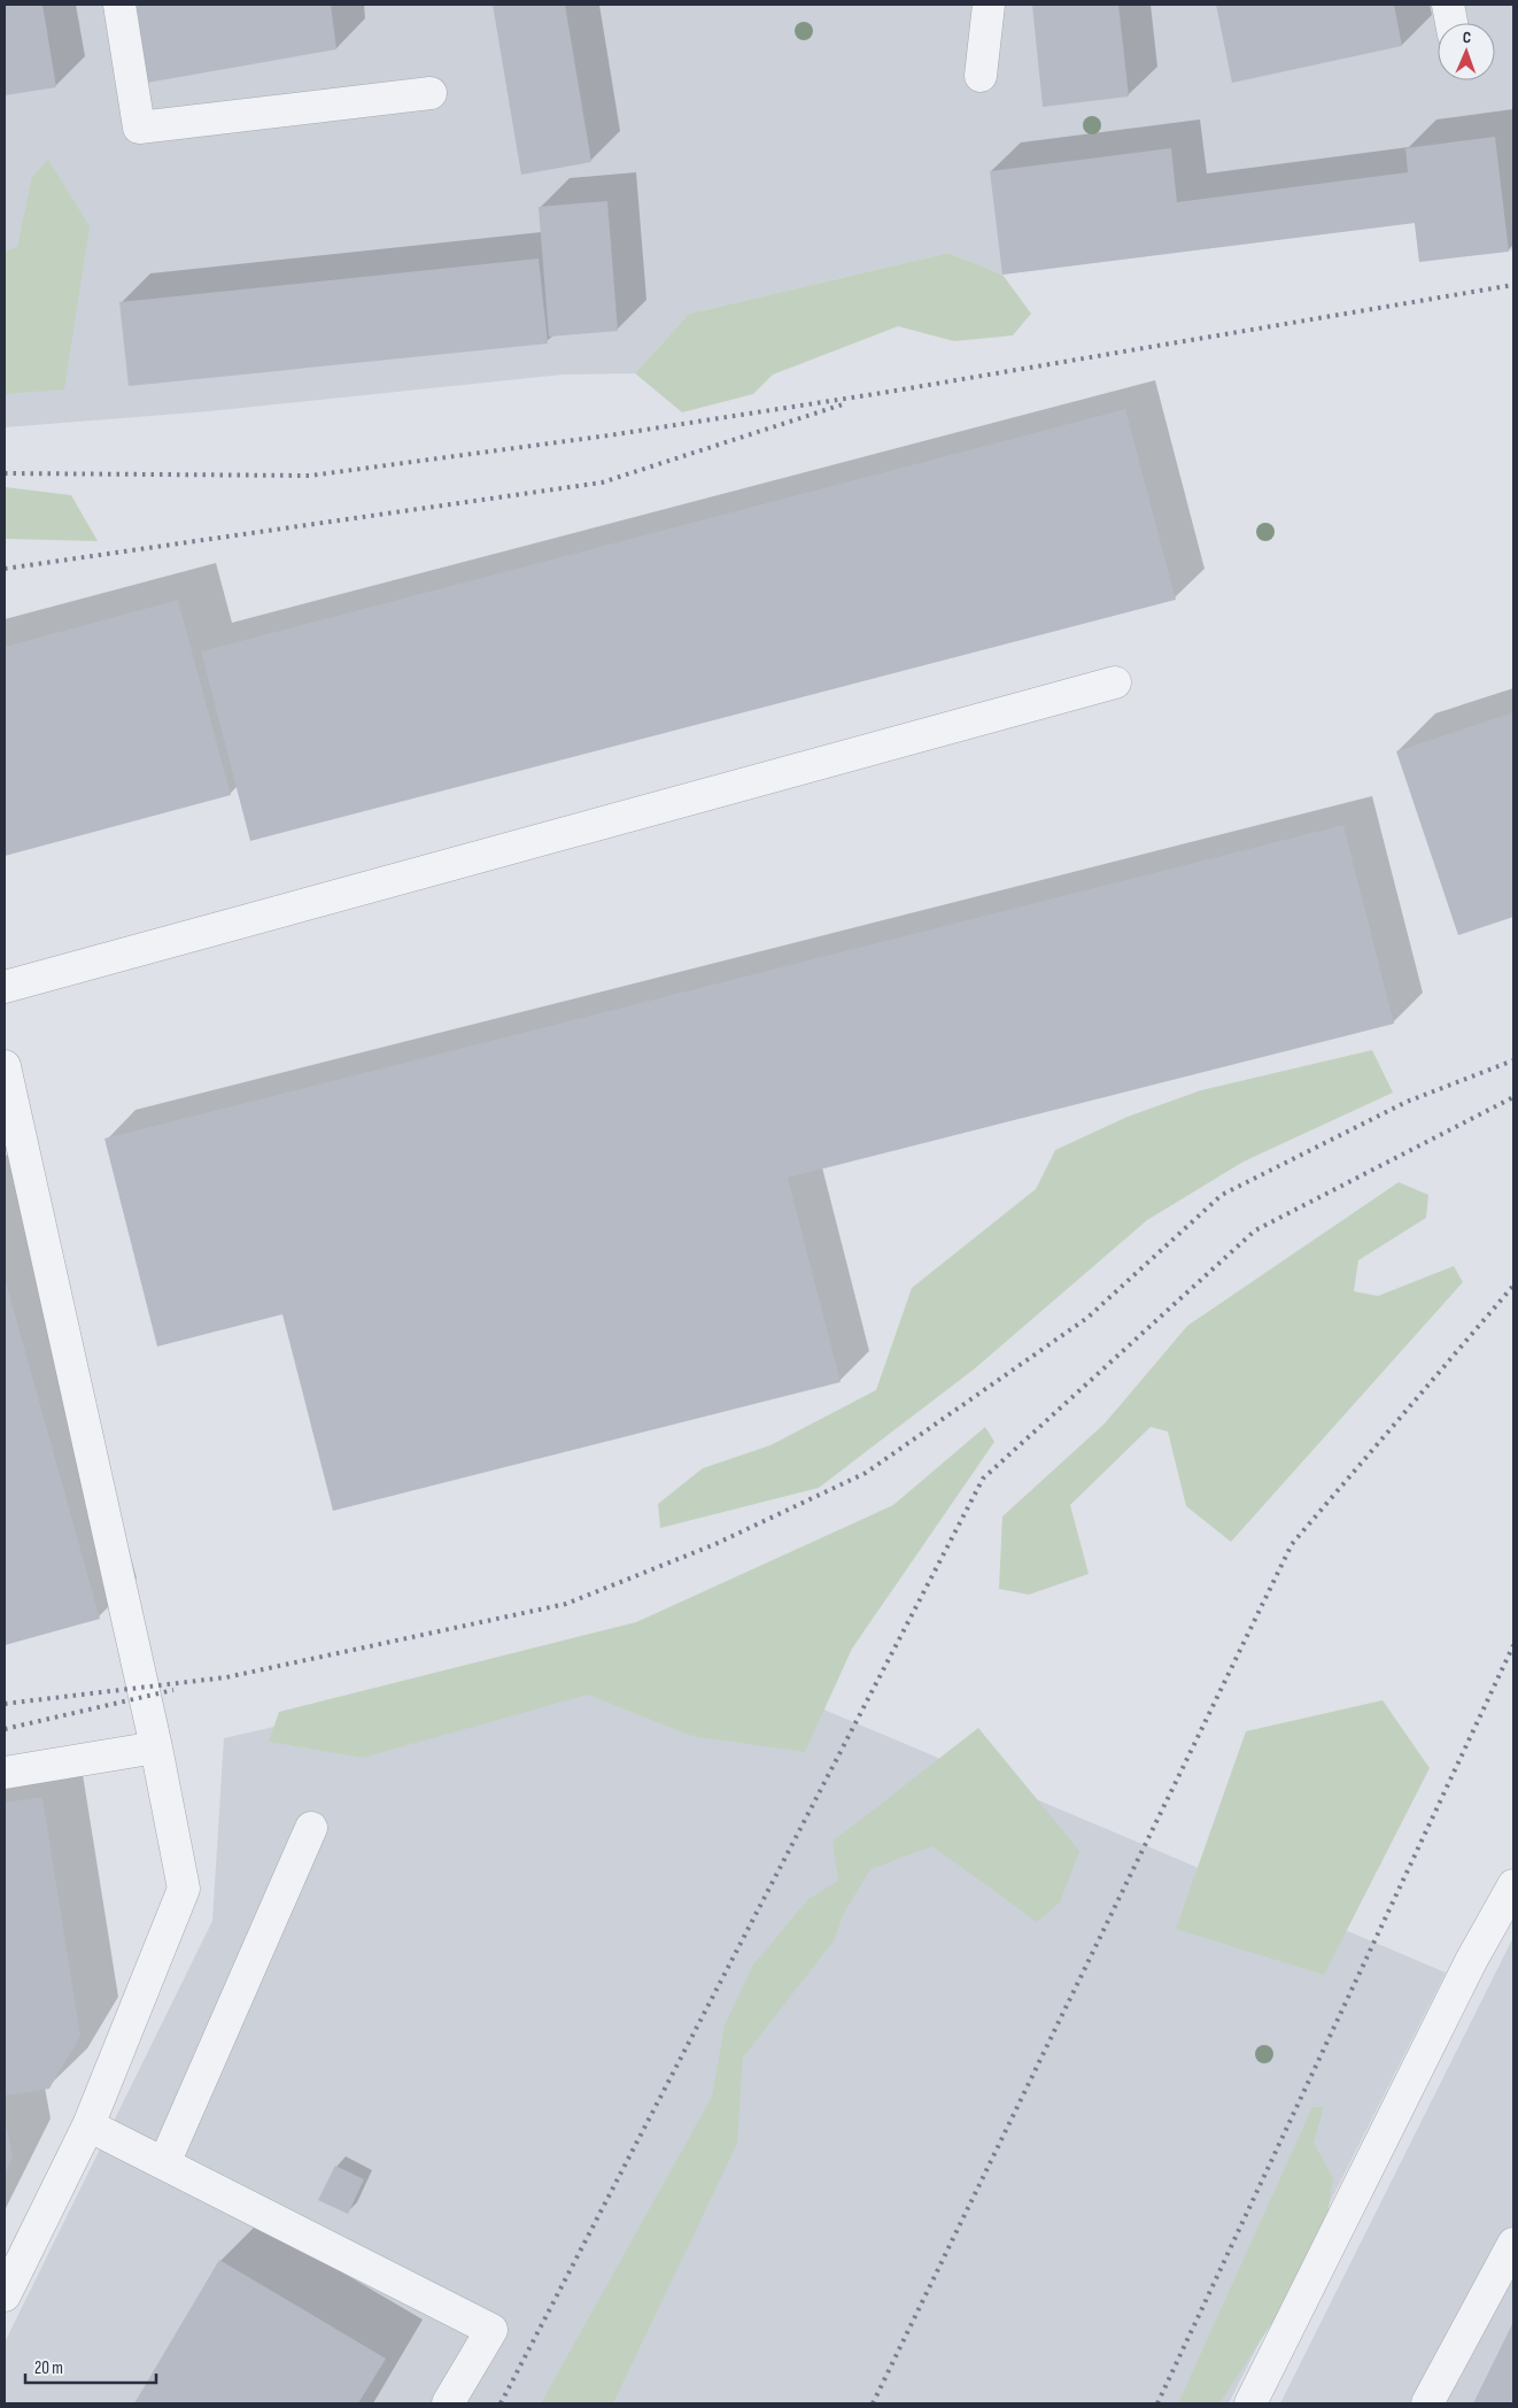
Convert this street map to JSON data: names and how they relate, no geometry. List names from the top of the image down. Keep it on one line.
{"scale_bar":"20 m","north":"top"}
